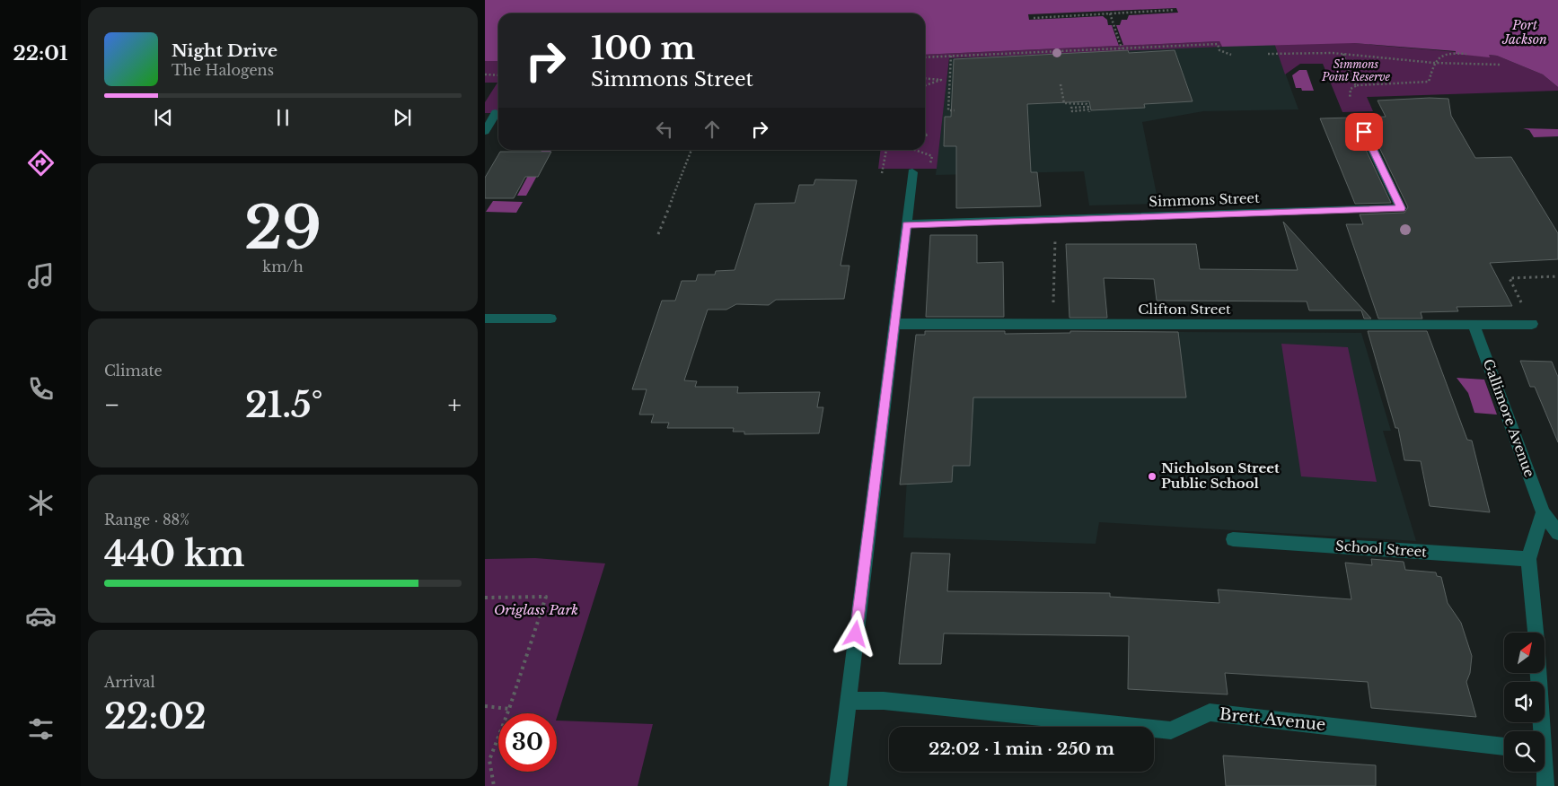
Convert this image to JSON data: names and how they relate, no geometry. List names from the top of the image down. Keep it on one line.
{"streets":{"street":["Simmons Street","Clifton Street","Gallimore Avenue","School Street","Brett Avenue"]},"crossings":[["Clifton Street","Gallimore Avenue"]],"water":["Port Jackson"],"parks":["Simmons Point Reserve","Origlass Park"],"places":["Nicholson Street Public School"],"north":"top right","page":{"tabs":"22:01","turn":["100 m","Simmons Street"],"song":["Night Drive","The Halogens"],"tile":[["29","km/h"],"Climate",["Range · 88%","440 km"],["Arrival","22:02"]],"heat":["−","21.5°","+"],"limit":"30","trip":"22:02 · 1 min · 250 m"}}
